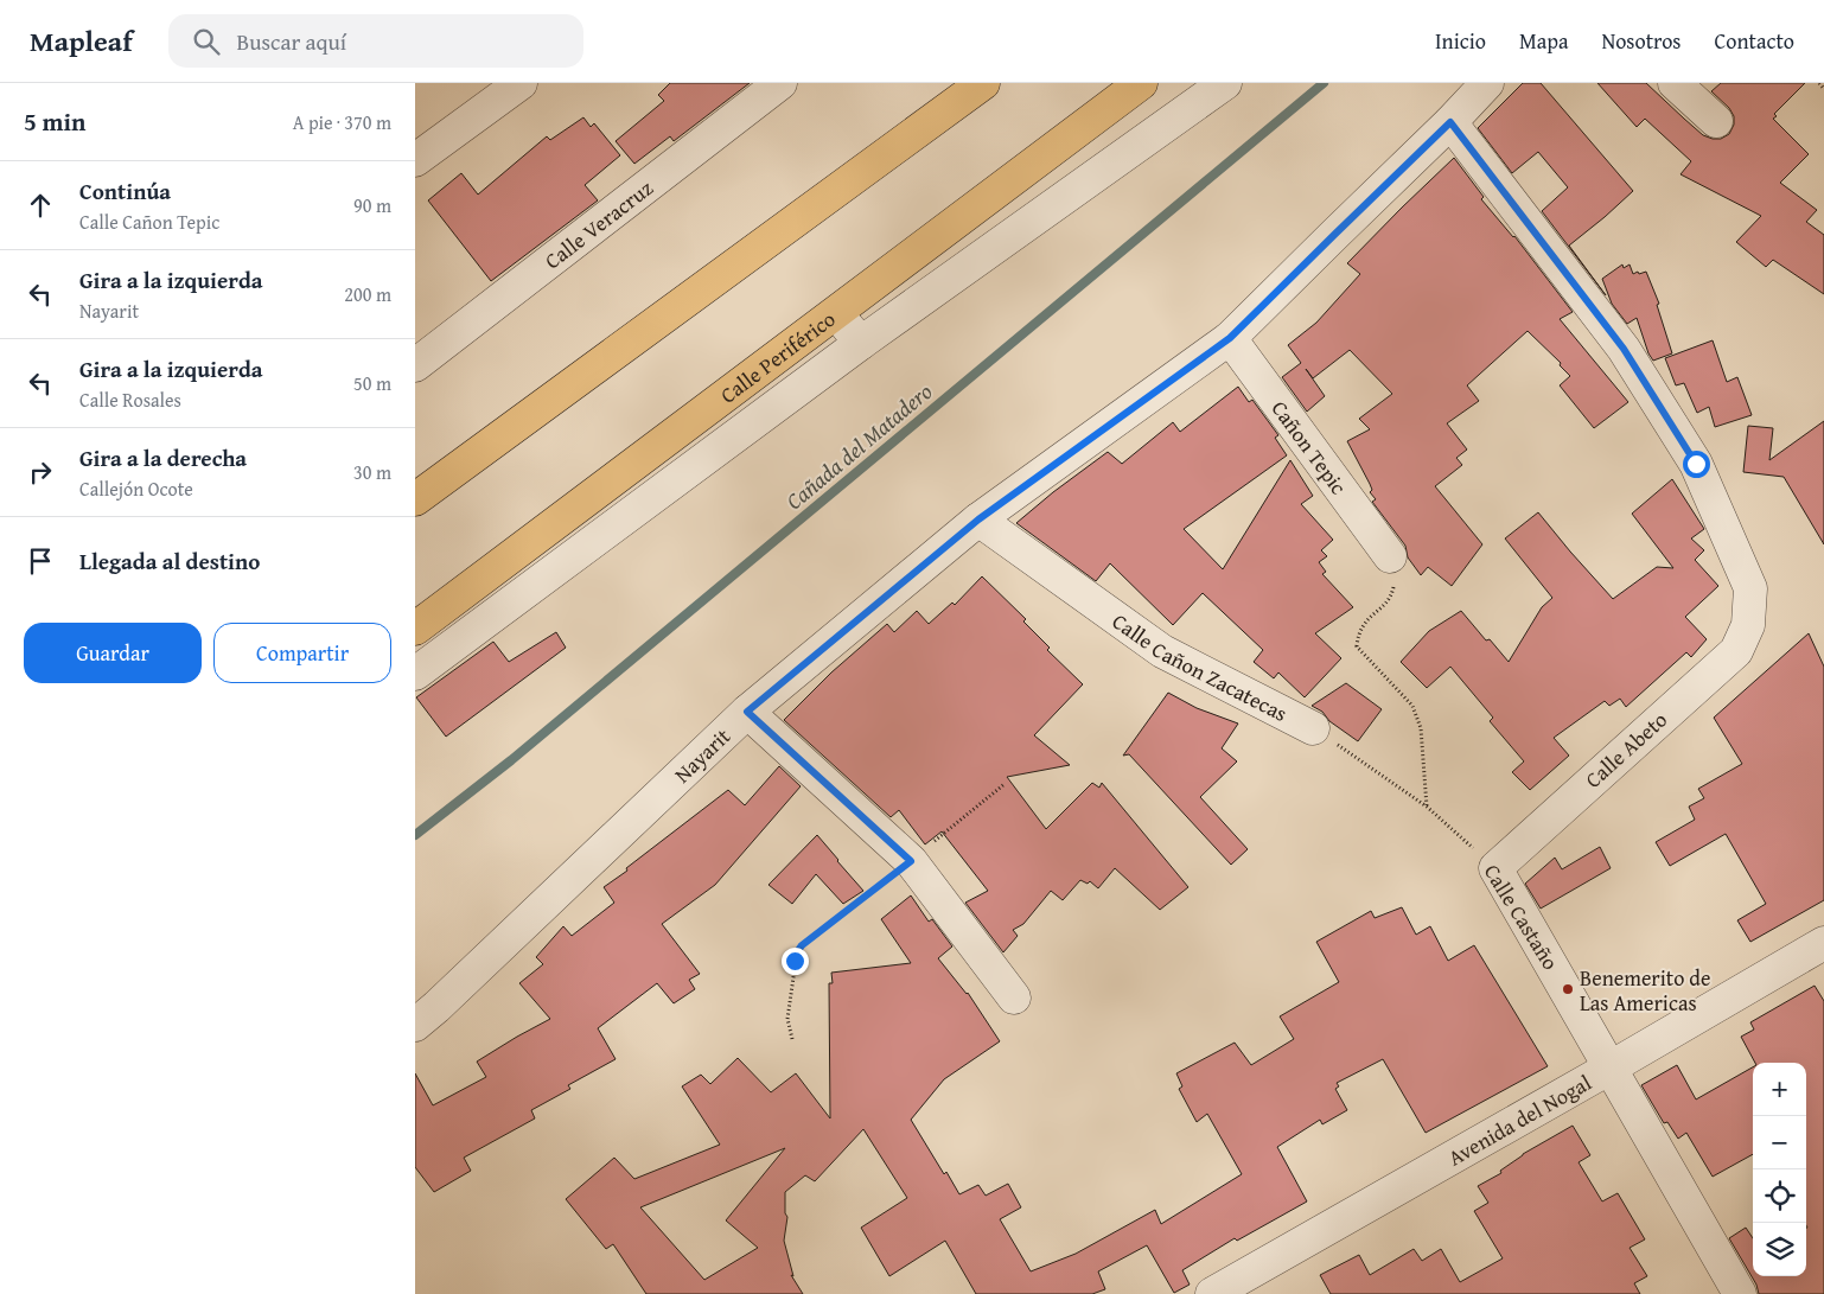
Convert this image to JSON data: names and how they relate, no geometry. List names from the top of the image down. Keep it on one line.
{"streets":{"highway":["Calle Periférico"],"street":["Calle Veracruz","Cañon Tepic","Calle Cañon Zacatecas","Calle Abeto","Nayarit","Calle Castaño","Avenida del Nogal"]},"crossings":[["Cañon Tepic","Nayarit"],["Calle Cañon Zacatecas","Nayarit"],["Calle Cañon Zacatecas","Calle Castaño"],["Calle Abeto","Nayarit"],["Calle Abeto","Calle Castaño"],["Calle Castaño","Avenida del Nogal"]],"water":["Cañada del Matadero"],"places":["Benemerito de Las Americas"],"page":{"header":"Mapleaf","search":"Buscar aquí","nav":["Inicio","Mapa","Nosotros","Contacto"],"heading":["5 min","A pie · 370 m"],"list":[["Continúa","Calle Cañon Tepic","90 m"],["Gira a la izquierda","Nayarit","200 m"],["Gira a la izquierda","Calle Rosales","50 m"],["Gira a la derecha","Callejón Ocote","30 m"],"Llegada al destino"],"buttons":["Guardar","Compartir"],"map_buttons":["+","−"]}}
